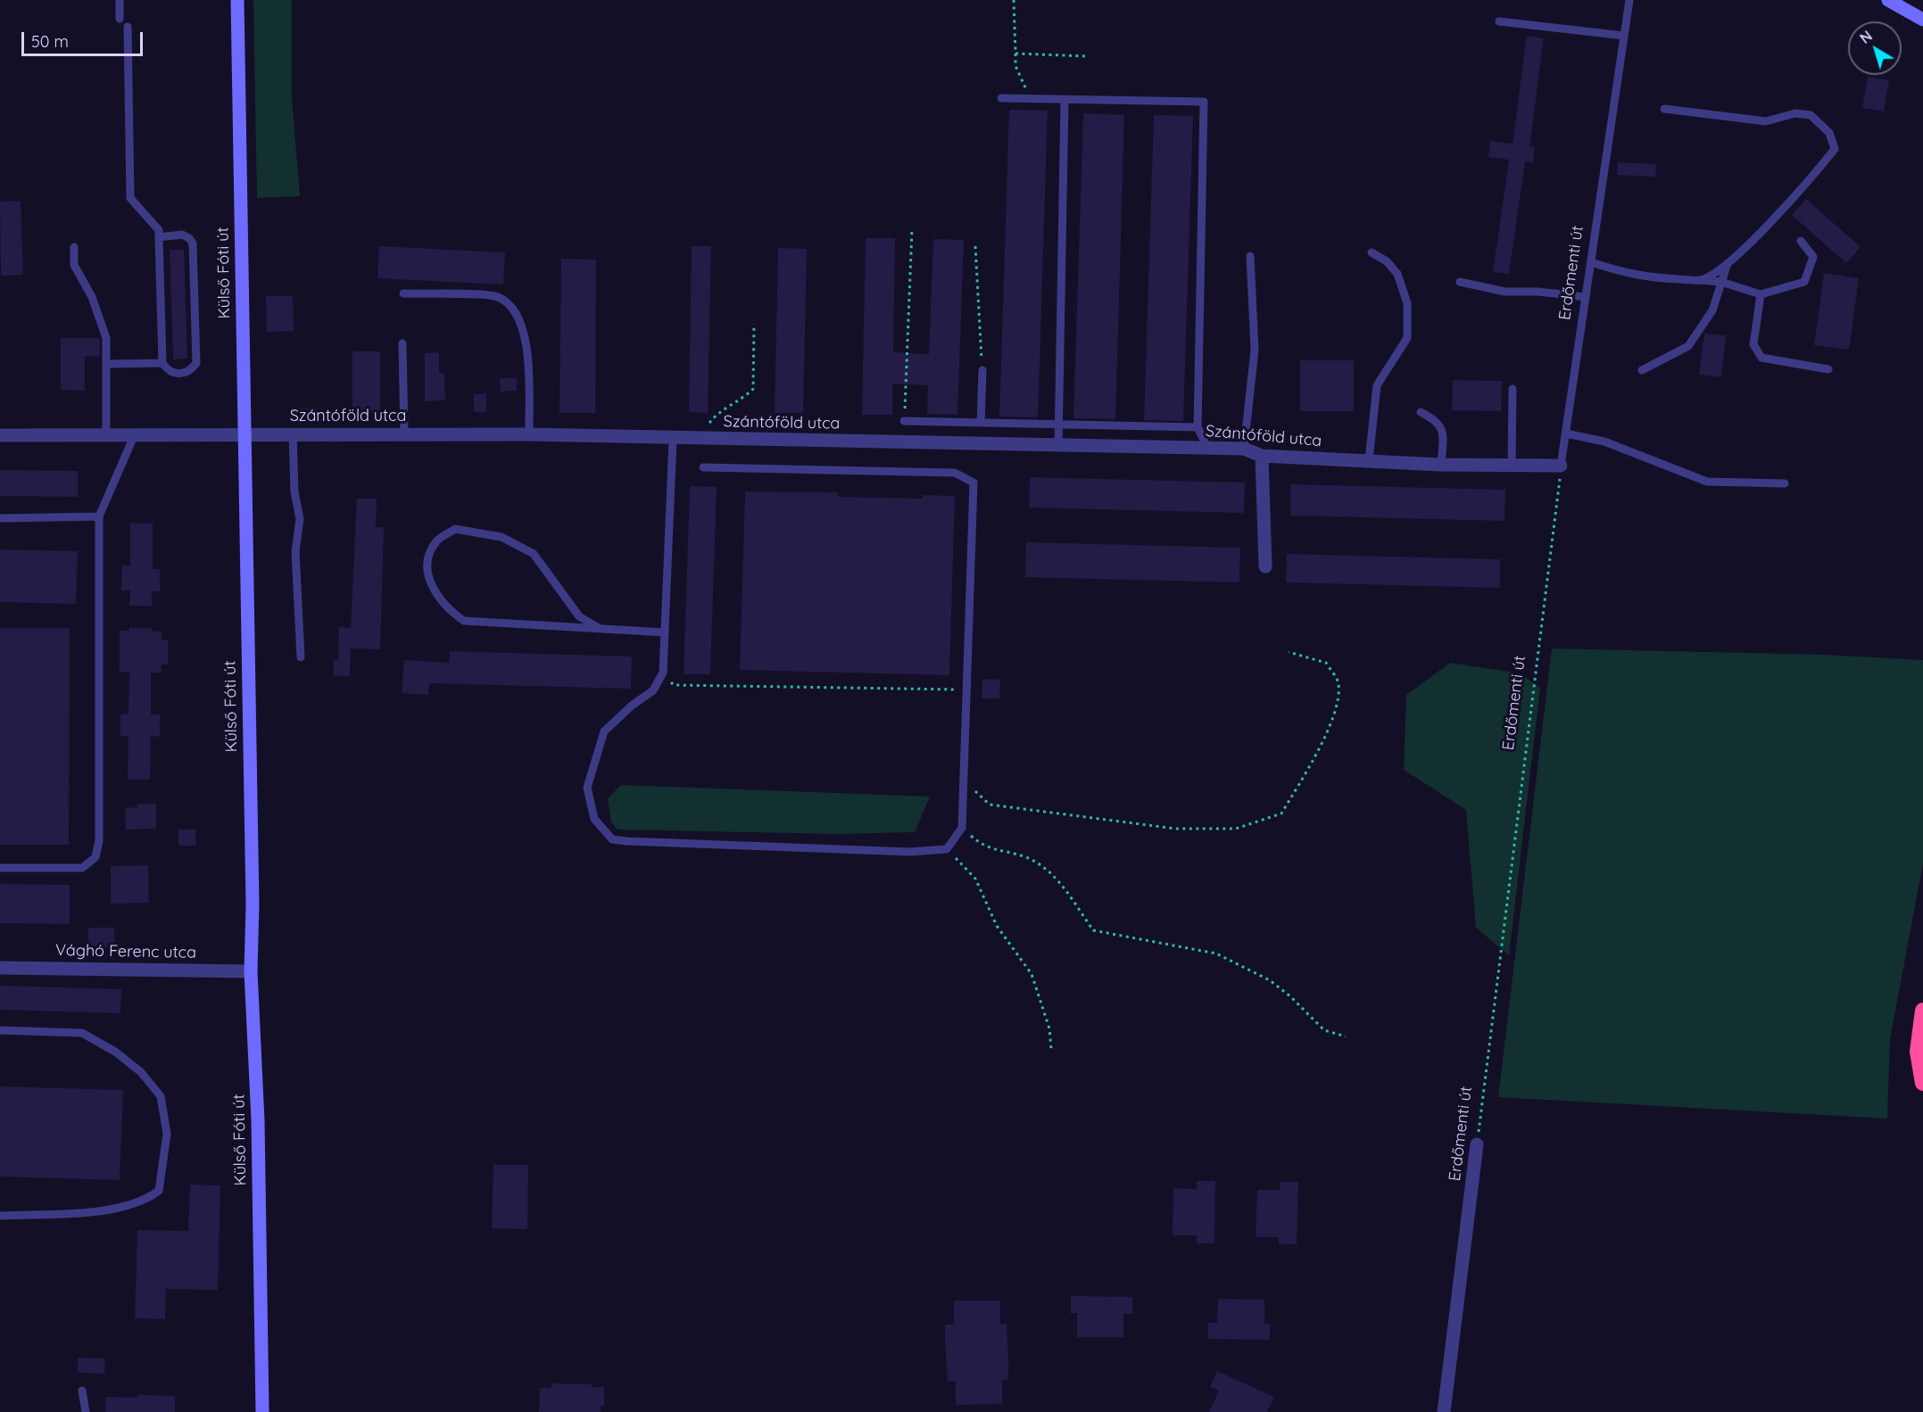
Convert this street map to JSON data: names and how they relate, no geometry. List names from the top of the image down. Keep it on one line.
{"streets":{"main road":["Külső Fóti út"],"street":["Erdőmenti út","Szántóföld utca","Vághó Ferenc utca"]},"crossings":[["Külső Fóti út","Szántóföld utca"],["Külső Fóti út","Vághó Ferenc utca"],["Erdőmenti út","Szántóföld utca"]],"scale_bar":"50 m","north":"top left"}
